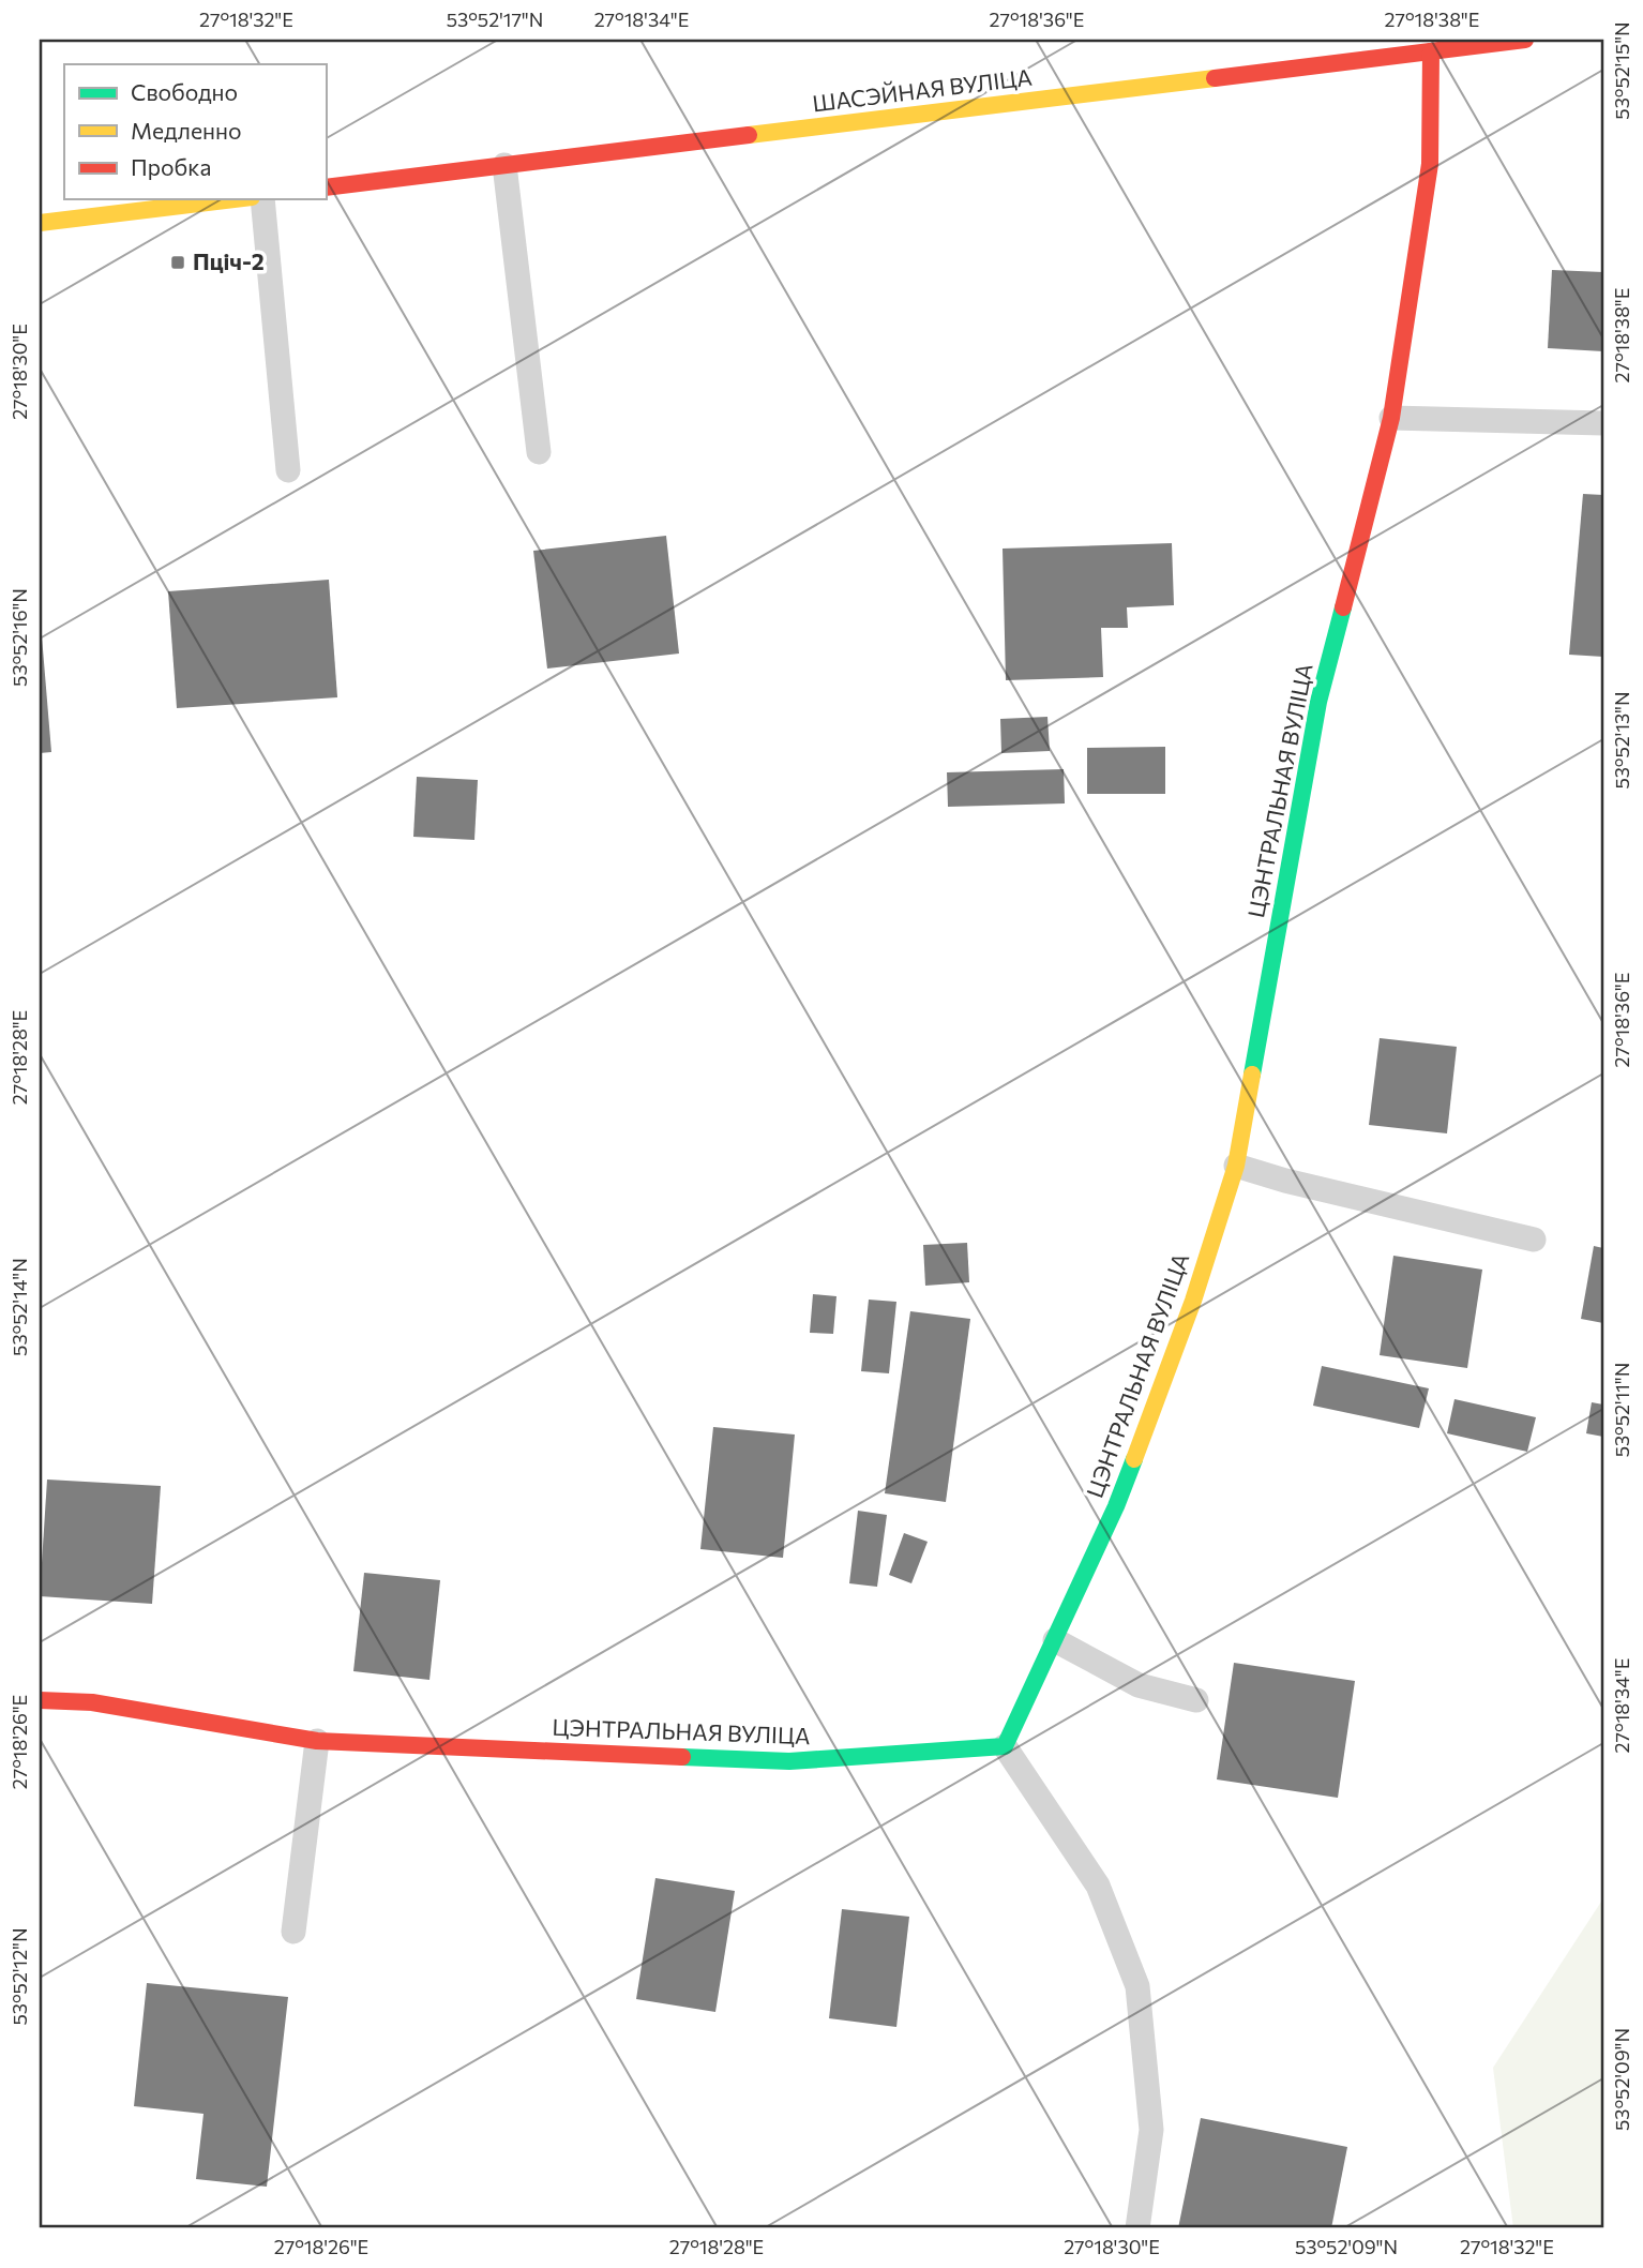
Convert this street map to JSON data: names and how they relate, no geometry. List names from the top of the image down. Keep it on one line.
{"streets":{"street":["ШАСЭЙНАЯ ВУЛІЦА","ЦЭНТРАЛЬНАЯ ВУЛІЦА"]},"crossings":[["ШАСЭЙНАЯ ВУЛІЦА","ЦЭНТРАЛЬНАЯ ВУЛІЦА"]],"places":{"transit":["Пціч-2"]},"legend":["Свободно","Медленно","Пробка"],"coordinates":["27°18'32\"E","53°52'17\"N","27°18'34\"E","27°18'36\"E","27°18'38\"E","53°52'15\"N","27°18'30\"E","53°52'16\"N","53°52'13\"N","27°18'28\"E","53°52'14\"N","53°52'11\"N","27°18'26\"E","53°52'12\"N","53°52'09\"N"]}
